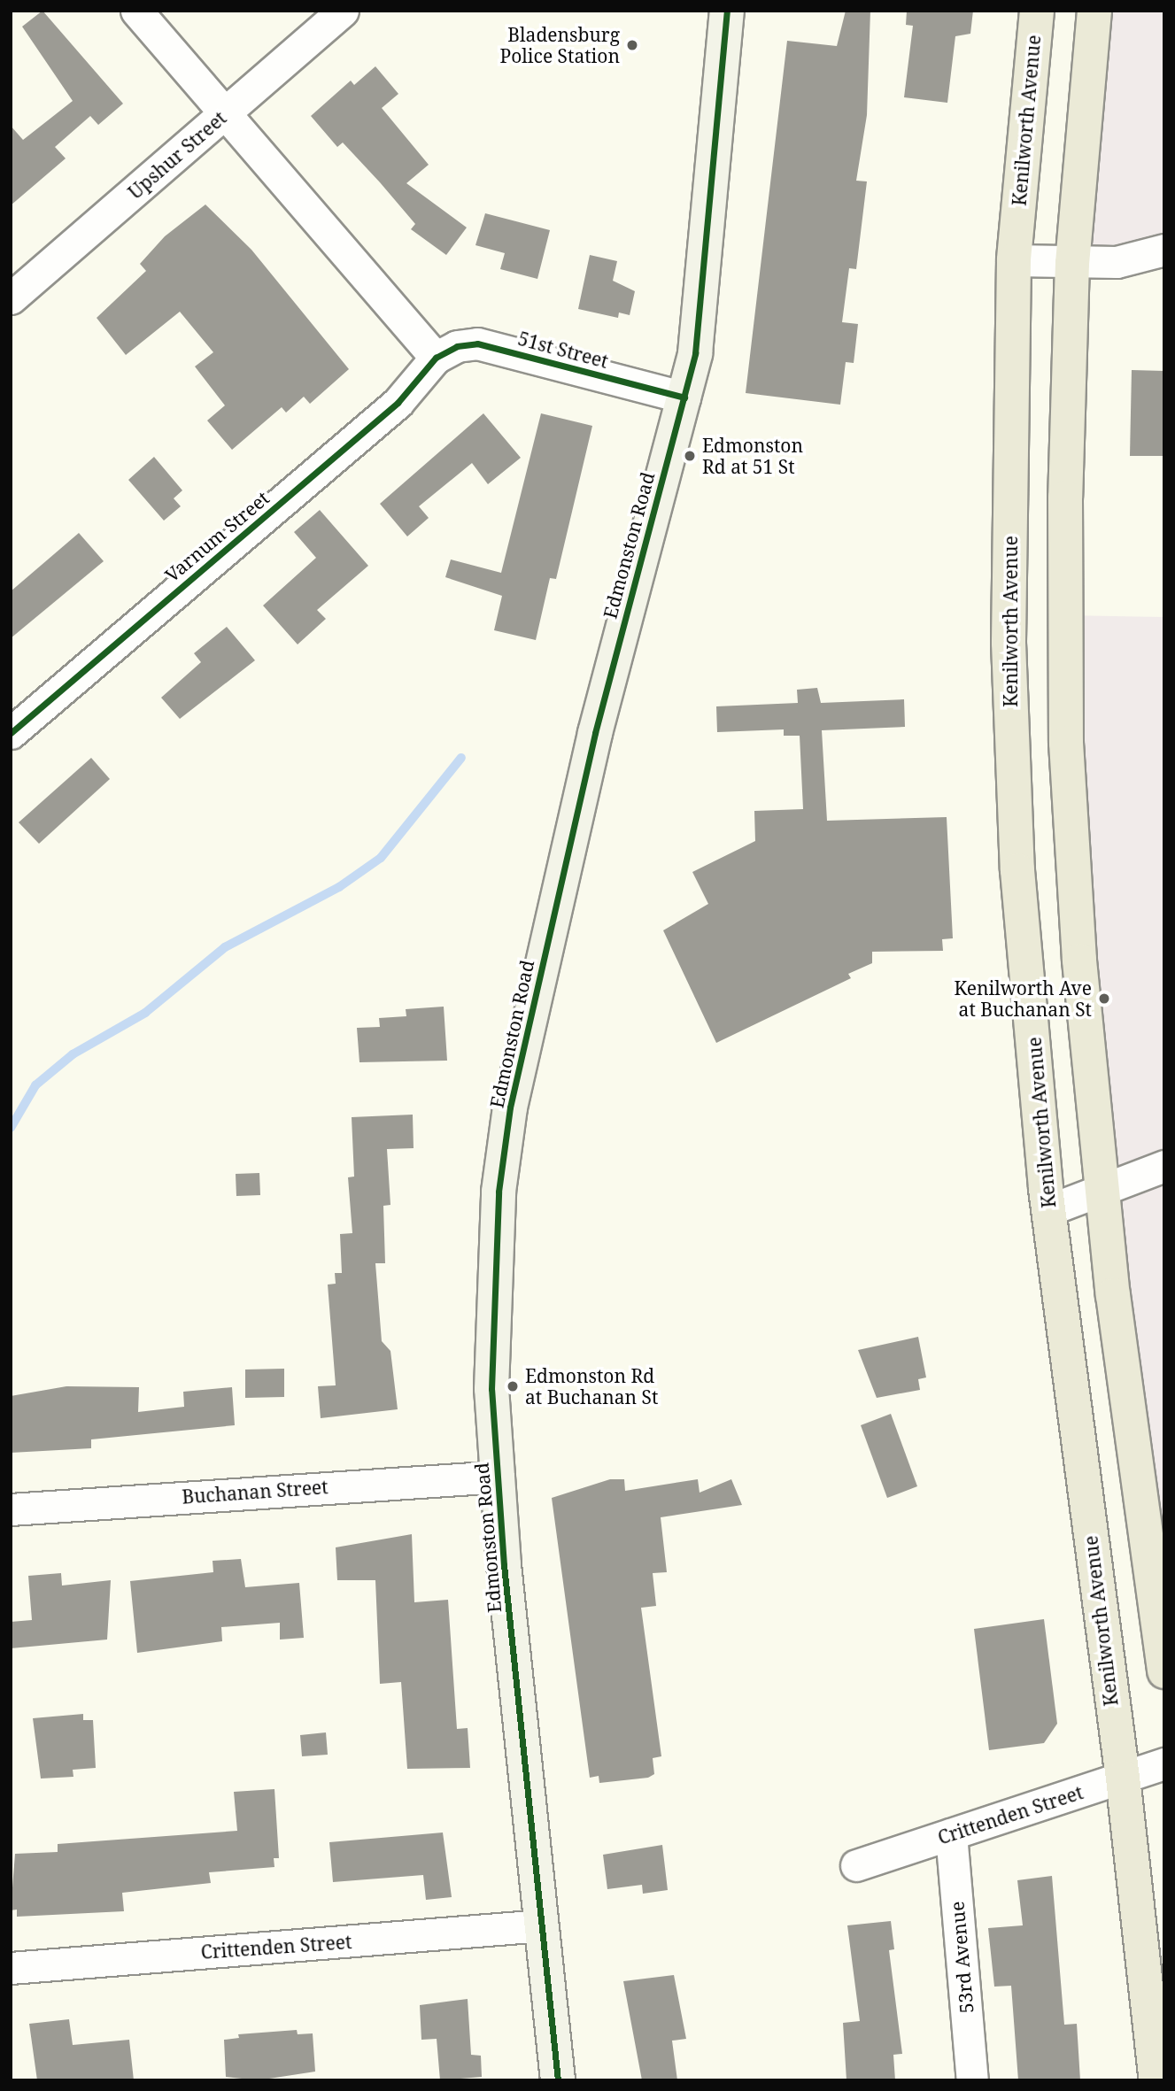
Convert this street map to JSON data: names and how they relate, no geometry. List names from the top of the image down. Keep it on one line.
{"streets":{"main road":["Kenilworth Avenue"],"street":["Upshur Street","51st Street","Varnum Street","Edmonston Road","Buchanan Street","Crittenden Street","53rd Avenue"]},"crossings":[["Kenilworth Avenue","Crittenden Street"],["51st Street","Varnum Street"],["51st Street","Edmonston Road"],["Edmonston Road","Buchanan Street"],["Edmonston Road","Crittenden Street"],["Crittenden Street","53rd Avenue"]],"places":["Bladensburg Police Station","Edmonston Rd at 51 St","Kenilworth Ave at Buchanan St","Edmonston Rd at Buchanan St"]}
